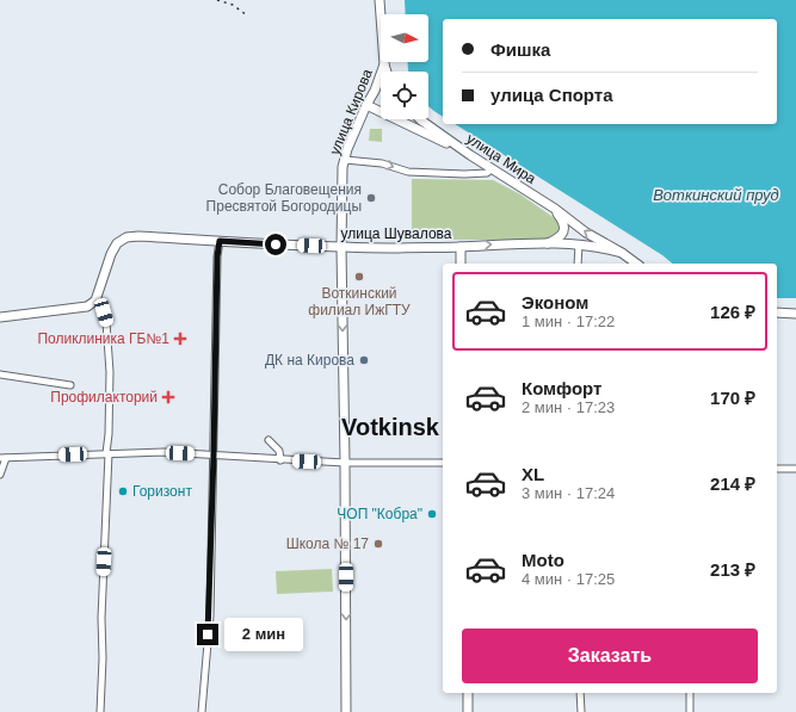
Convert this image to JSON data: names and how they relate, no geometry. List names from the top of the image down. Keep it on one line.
{"streets":{"main road":["улица Кирова","улица Мира","улица Шувалова"]},"crossings":[["улица Кирова","улица Шувалова"],["улица Мира","улица Шувалова"]],"one_way":["улица Кирова"],"districts":["Votkinsk"],"water":["Воткинский пруд"],"places":{"other":["Собор Благовещения Пресвятой Богородицы","Воткинский филиал ИжГТУ","ДК на Кирова","Горизонт","ЧОП \"Кобра\"","Школа № 17"],"health":["Поликлиника ГБ№1","Профилакторий"]},"north":"right","page":{"banner":["Фишка","улица Спорта"],"list":[{"name":"Эконом","note":"1 мин · 17:22","value":"126 ₽"},{"name":"Комфорт","note":"2 мин · 17:23","value":"170 ₽"},{"name":"XL","note":"3 мин · 17:24","value":"214 ₽"},{"name":"Moto","note":"4 мин · 17:25","value":"213 ₽"}],"bubble":"2 мин","buttons":"Заказать"}}
